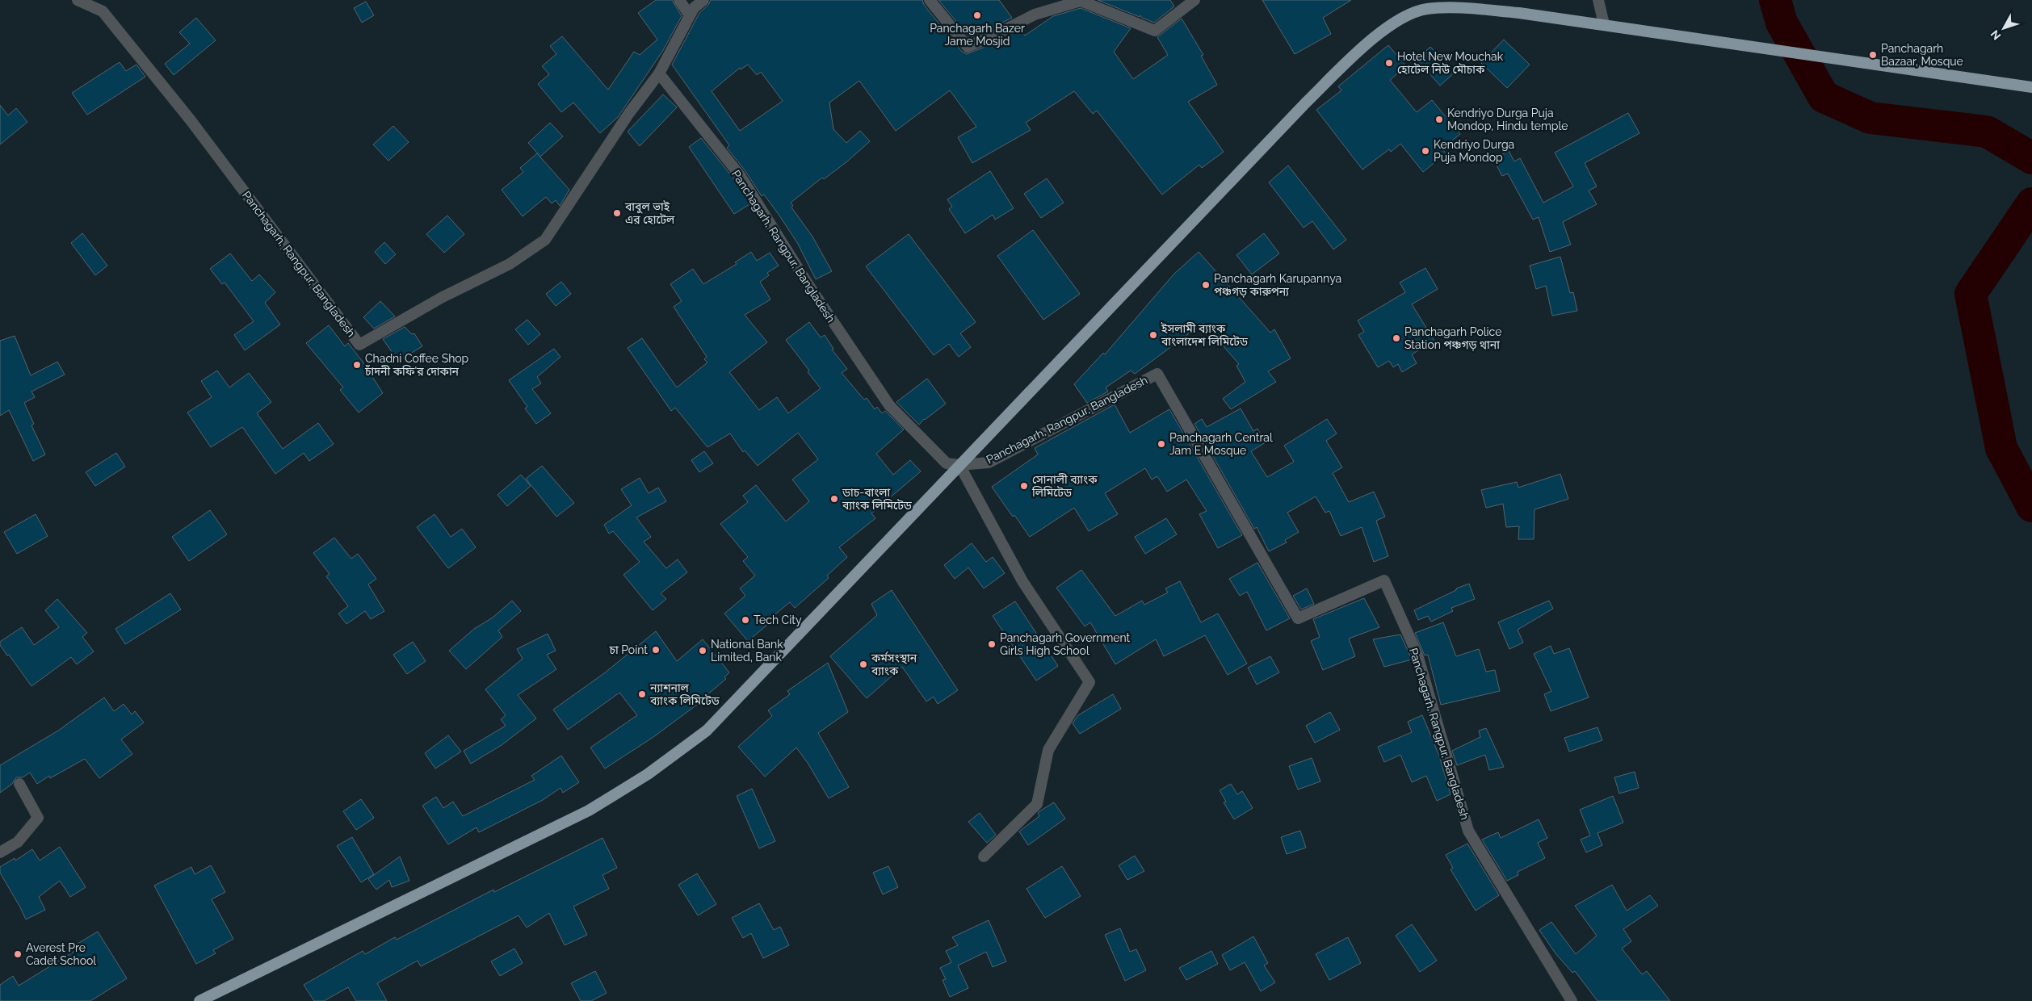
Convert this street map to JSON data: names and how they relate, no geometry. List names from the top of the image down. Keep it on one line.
{"streets":{"street":["Panchagarh, Rangpur, Bangladesh"]},"places":["Panchagarh Bazer Jame Mosjid","Panchagarh Bazaar, Mosque","Hotel New Mouchak হোটেল নিউ মৌচাক","Kendriyo Durga Puja Mondop, Hindu temple","Kendriyo Durga Puja Mondop","বাবুল ভাই এর হোটেল","Panchagarh Karupannya পঞ্চগড় কারুপন্য","ইসলামী ব্যাংক বাংলাদেশ লিমিটেড","Panchagarh Police Station পঞ্চগড় থানা","Chadni Coffee Shop চাঁদনী কফি'র দোকান","Panchagarh Central Jam E Mosque","সোনালী ব্যাংক লিমিটেড","ডাচ-বাংলা ব্যাংক লিমিটেড","Tech City","Panchagarh Government Girls High School","চা Point","National Bank Limited, Bank","কর্মসংস্থান ব্যাংক","ন্যাশনাল ব্যাংক লিমিটেড","Averest Pre Cadet School"],"north":"bottom left"}
